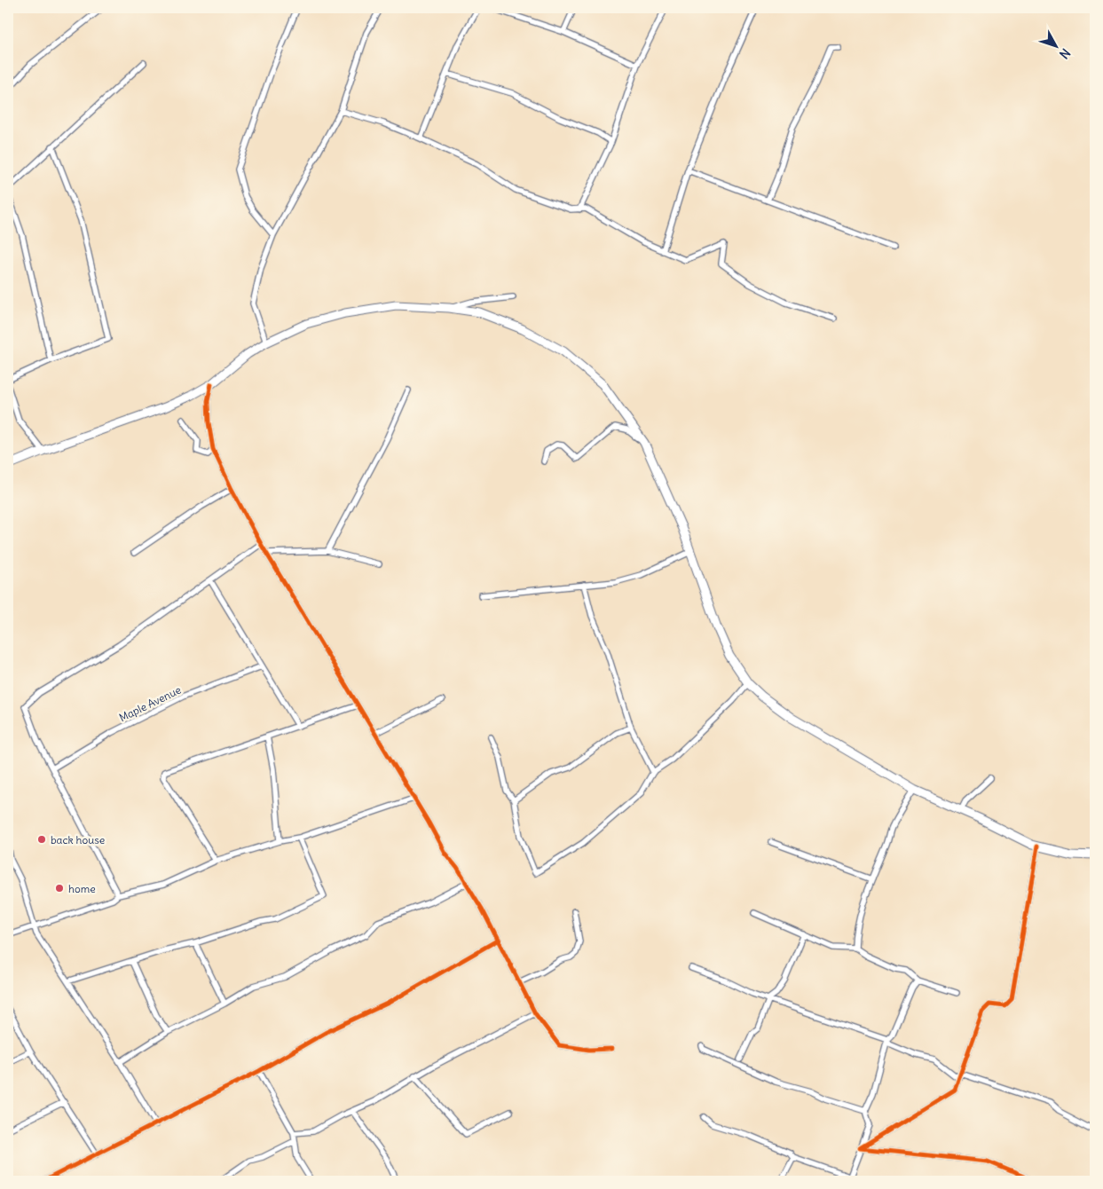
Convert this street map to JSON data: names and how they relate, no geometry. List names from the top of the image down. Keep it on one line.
{"streets":{"street":["Maple Avenue"]},"places":["back house","home"],"north":"bottom right"}
